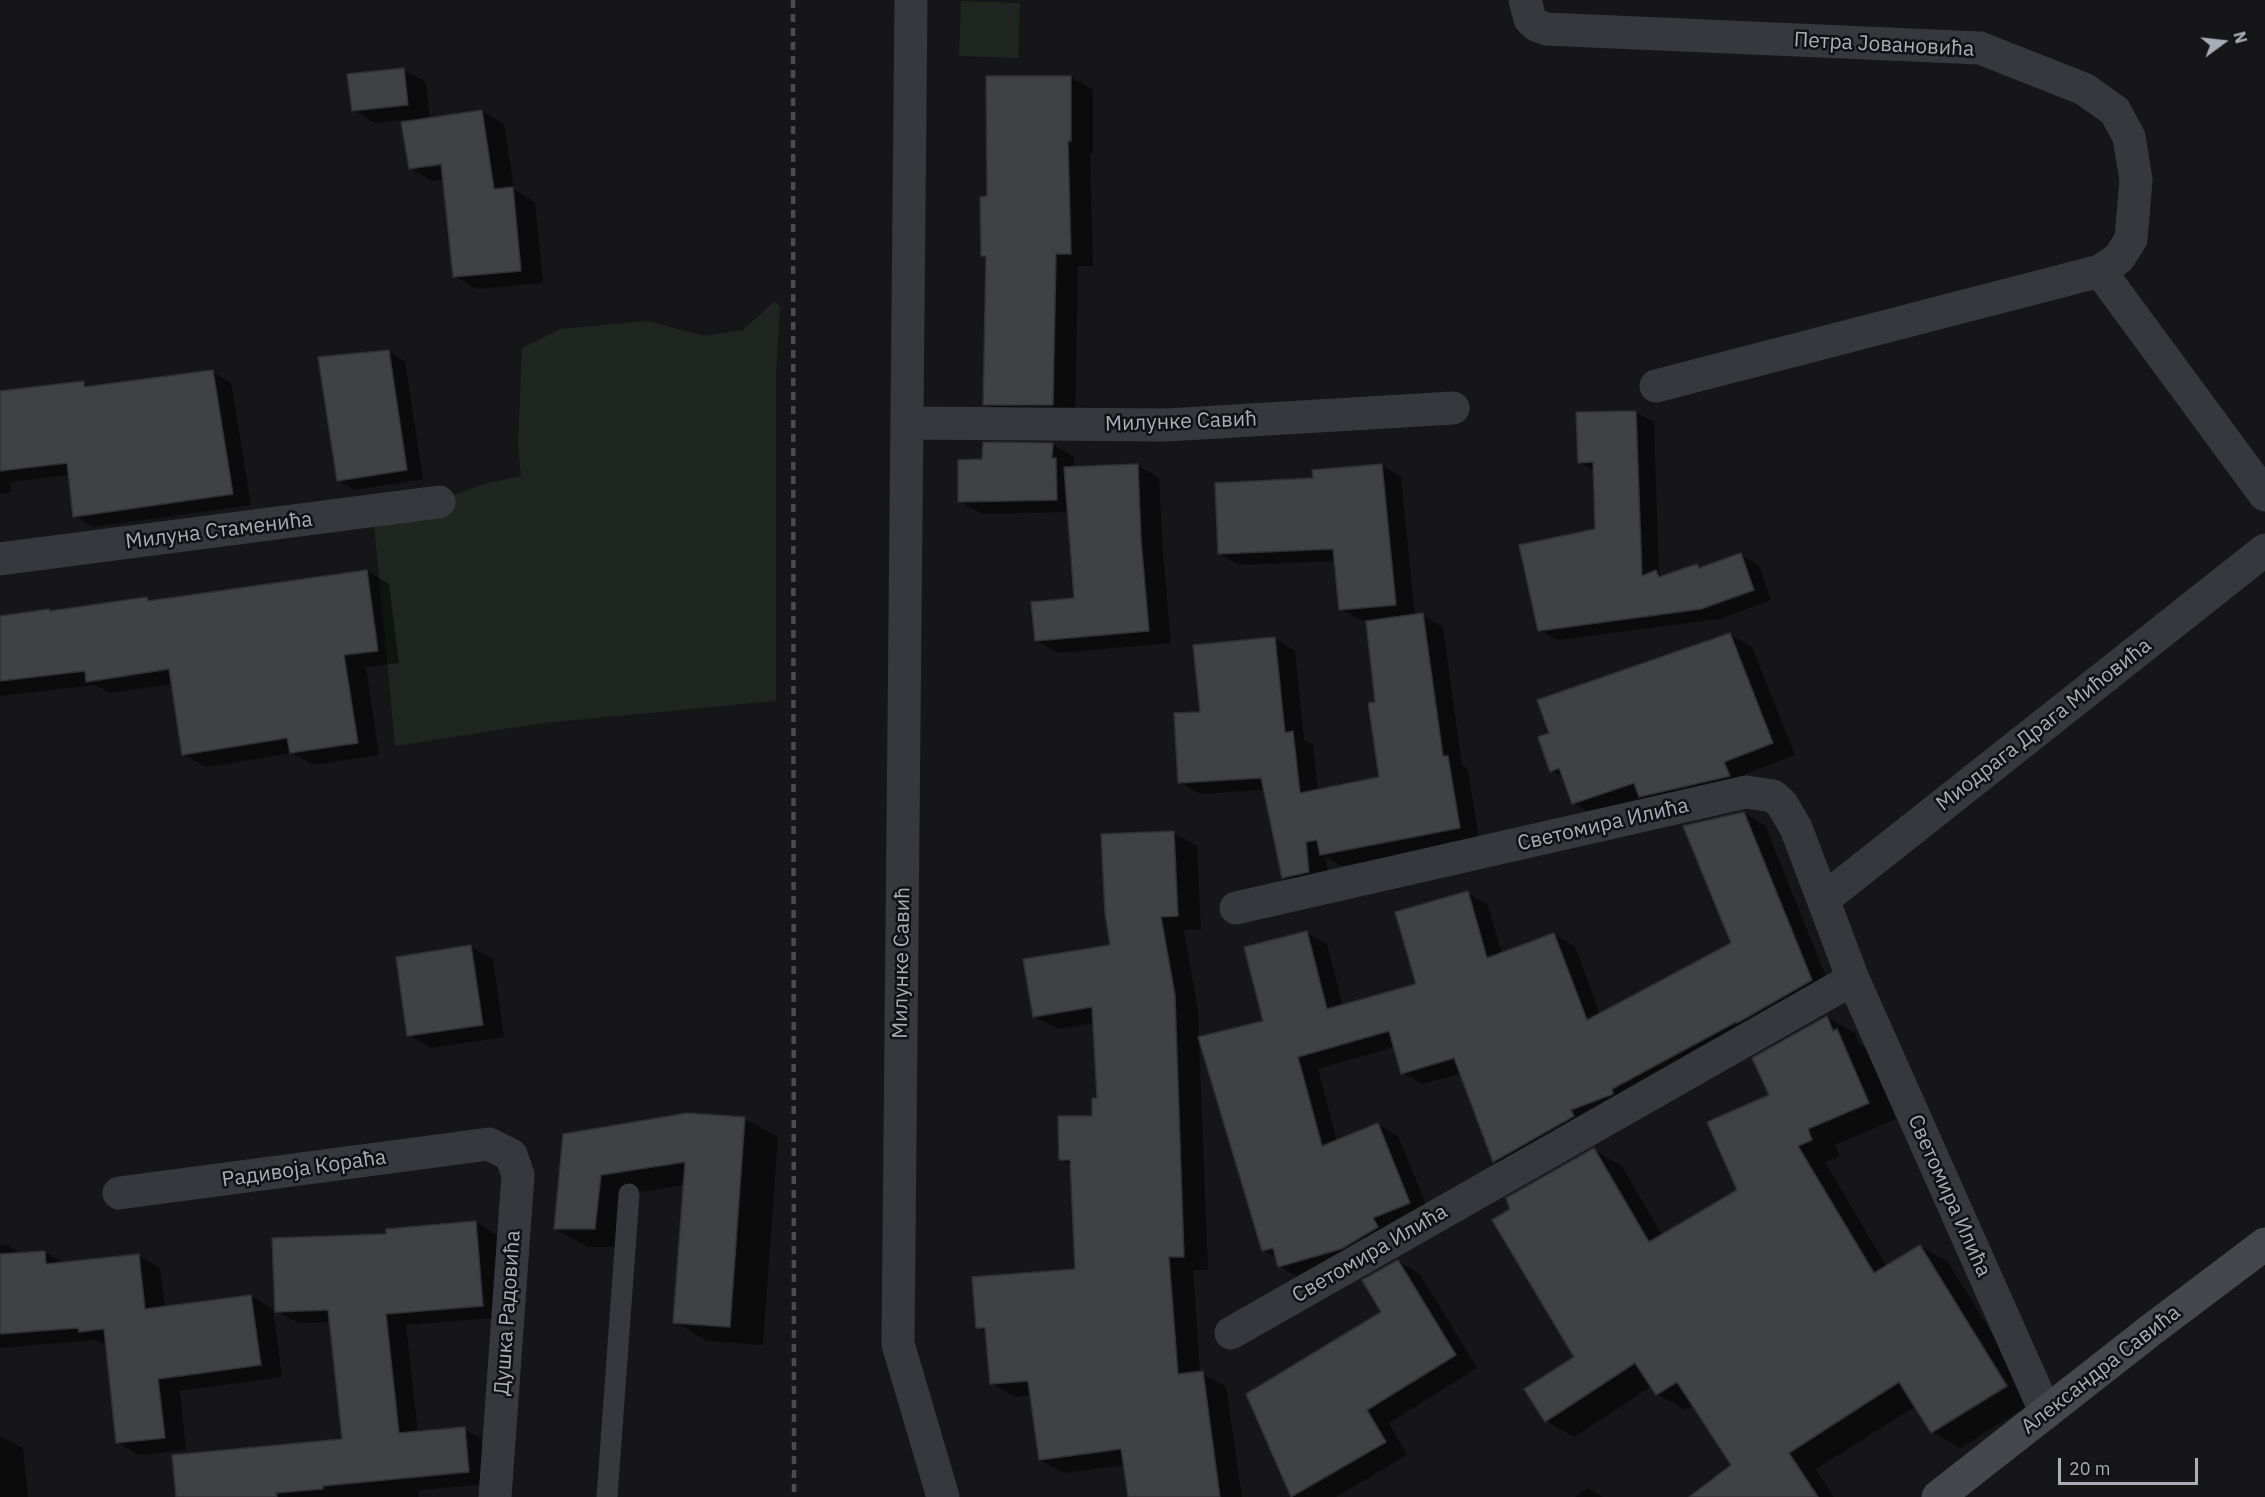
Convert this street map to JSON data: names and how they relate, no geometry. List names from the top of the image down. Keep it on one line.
{"streets":{"main road":["Александра Савића"],"street":["Петра Јовановића","Милунке Савић","Милуна Стаменића","Миодрага Драга Мићовића","Светомира Илића","Радивоја Кораћа","Душка Радовића"]},"crossings":[["Миодрага Драга Мићовића","Светомира Илића"],["Светомира Илића","Александра Савића"],["Радивоја Кораћа","Душка Радовића"]],"scale_bar":"20 m","north":"right"}
